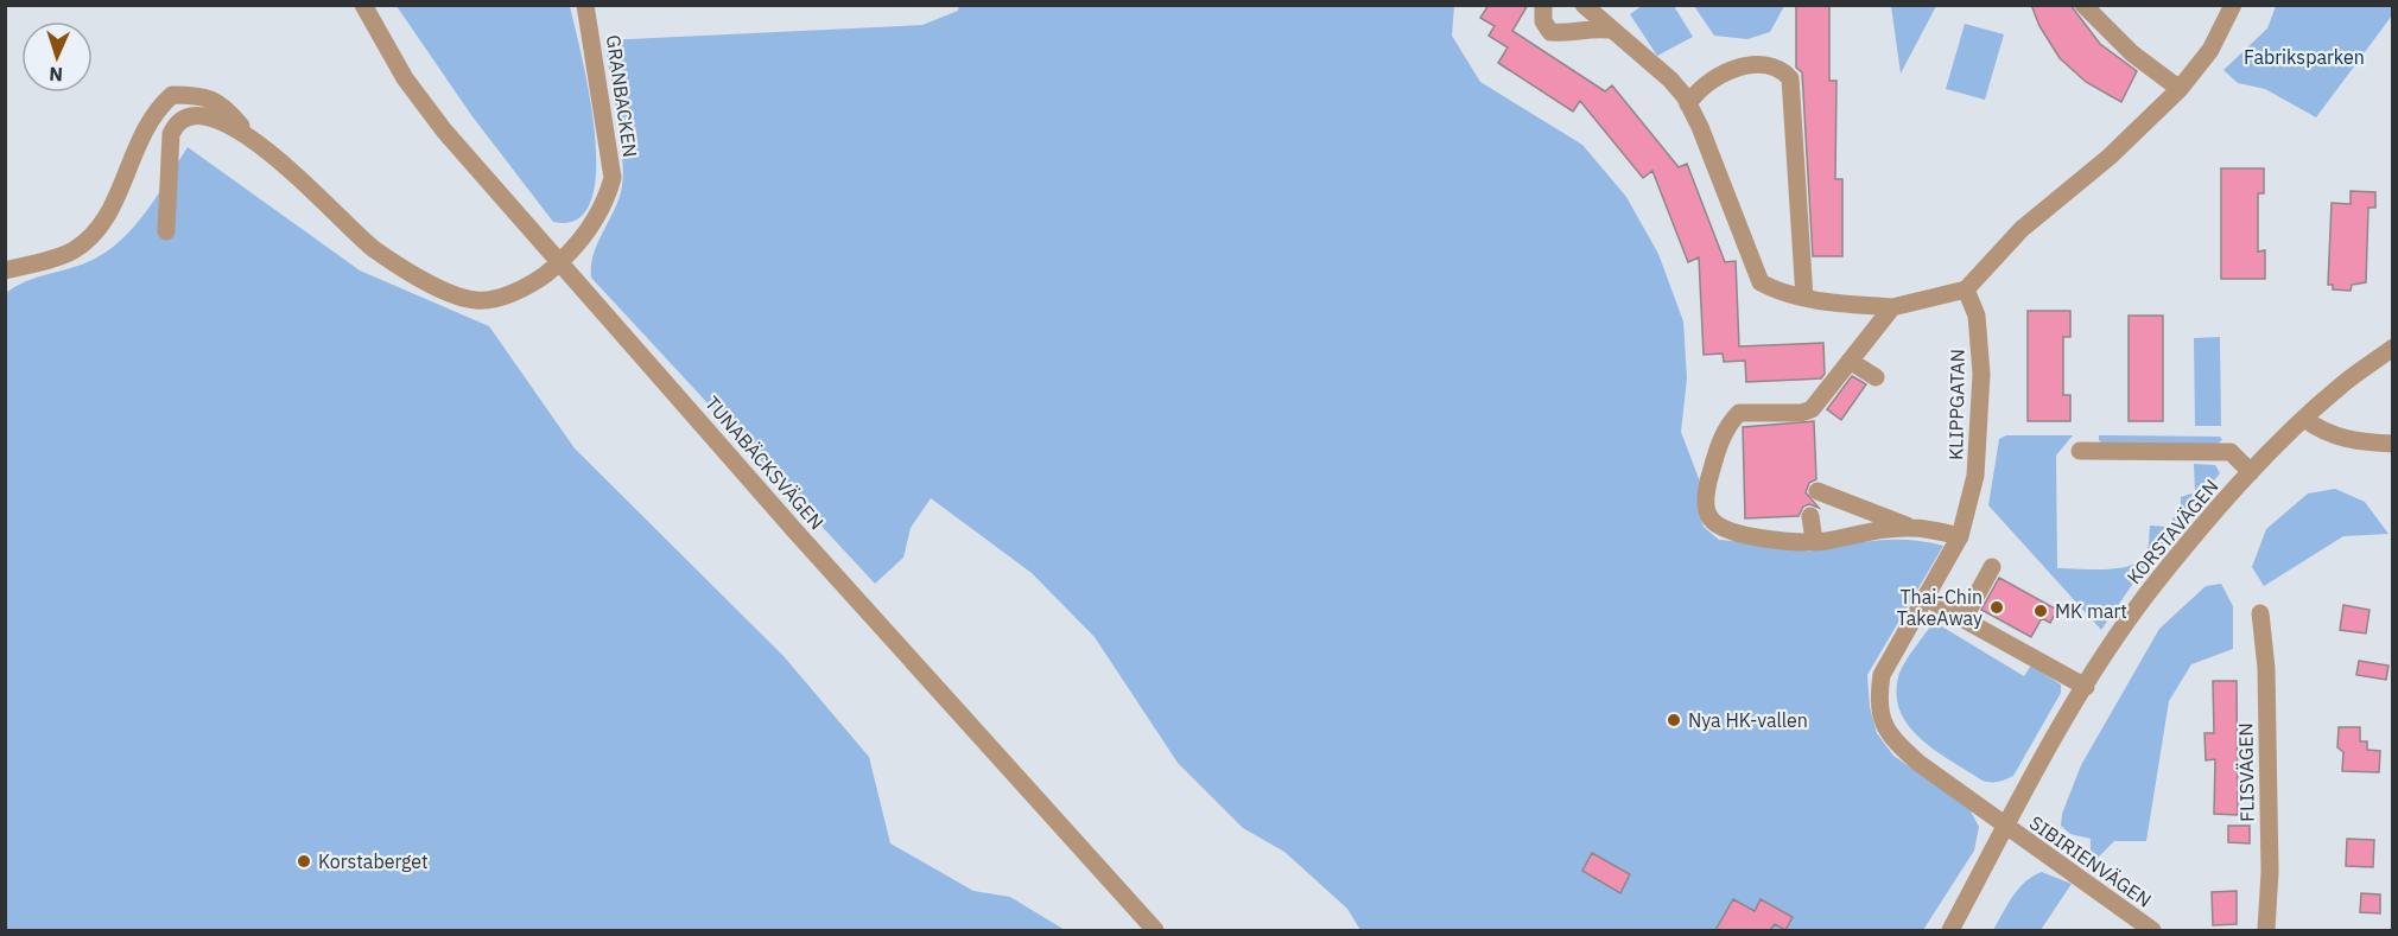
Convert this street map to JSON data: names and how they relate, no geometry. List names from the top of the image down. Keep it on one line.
{"streets":{"street":["GRANBACKEN","KLIPPGATAN","TUNABÄCKSVÄGEN","KORSTAVÄGEN","FLISVÄGEN","SIBIRIENVÄGEN"]},"crossings":[["GRANBACKEN","TUNABÄCKSVÄGEN"],["KLIPPGATAN","KORSTAVÄGEN"],["KLIPPGATAN","SIBIRIENVÄGEN"],["KORSTAVÄGEN","SIBIRIENVÄGEN"]],"parks":["Fabriksparken"],"places":["Thai-Chin TakeAway","MK mart","Nya HK-vallen","Korstaberget"],"north":"bottom"}
